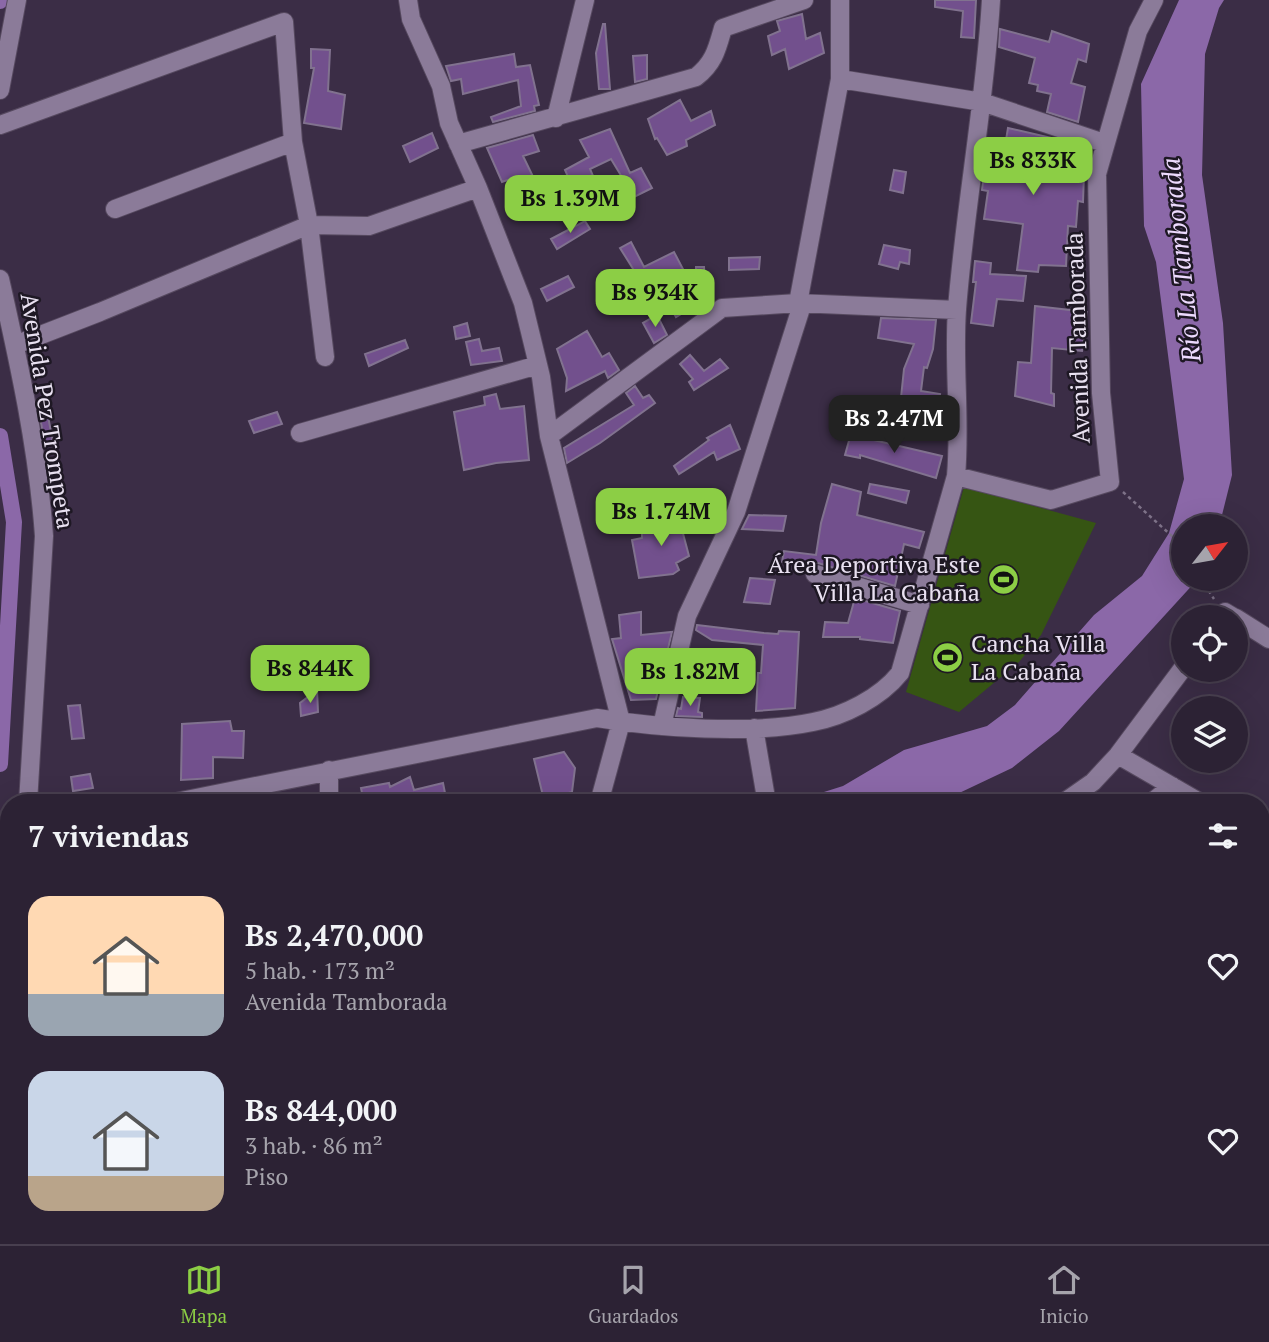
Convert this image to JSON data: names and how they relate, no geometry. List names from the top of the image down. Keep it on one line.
{"streets":{"street":["Avenida Tamborada","Avenida Pez Trompeta"]},"water":["Río La Tamborada"],"places":{"sports":["Área Deportiva Este Villa La Cabaña","Cancha Villa La Cabaña"]},"north":"top right","page":{"price":["Bs 833K","Bs 1.39M","Bs 934K","Bs 2.47M","Bs 1.74M","Bs 844K","Bs 1.82M"],"heading":"7 viviendas","list":[{"name":"Bs 2,470,000","note":"5 hab. · 173 m² · Avenida Tamborada"},{"name":"Bs 844,000","note":"3 hab. · 86 m² · Piso"}],"tabs":["Mapa","Guardados","Inicio"]}}
